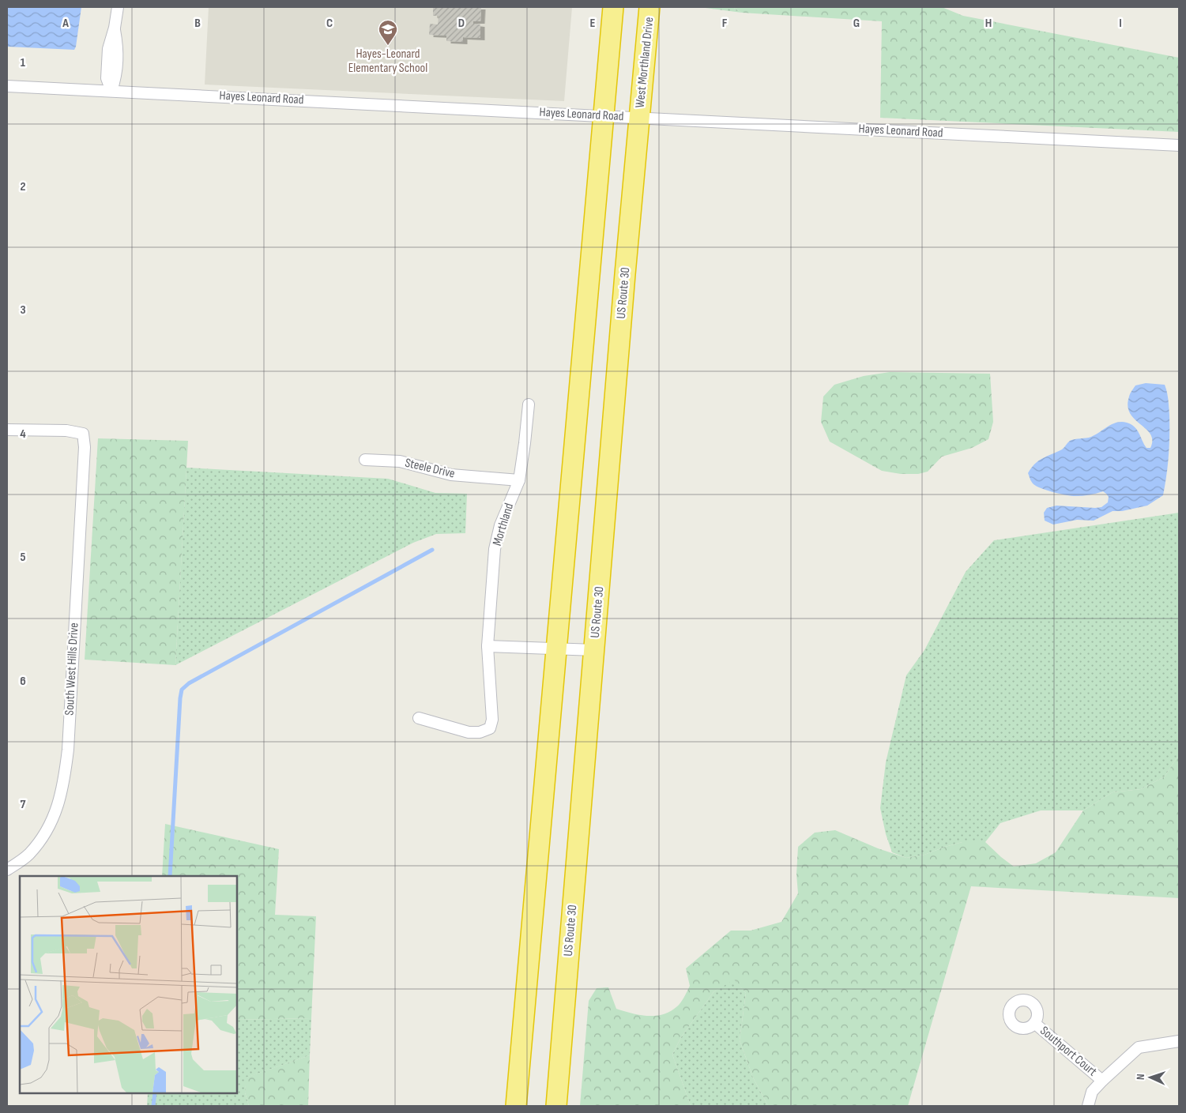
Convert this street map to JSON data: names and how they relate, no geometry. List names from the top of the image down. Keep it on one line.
{"streets":{"highway":["West Morthland Drive","US Route 30"],"street":["Hayes Leonard Road","Steele Drive","Morthland","South West Hills Drive","Southport Court"]},"crossings":[["West Morthland Drive","Hayes Leonard Road"],["West Morthland Drive","US Route 30"],["Hayes Leonard Road","US Route 30"],["Steele Drive","Morthland"]],"places":{"school or university":["Hayes-Leonard Elementary School"]},"north":"left","grid":{"columns":["A","B","C","D","E","F","G","H","I"],"rows":["1","2","3","4","5","6","7"]}}
